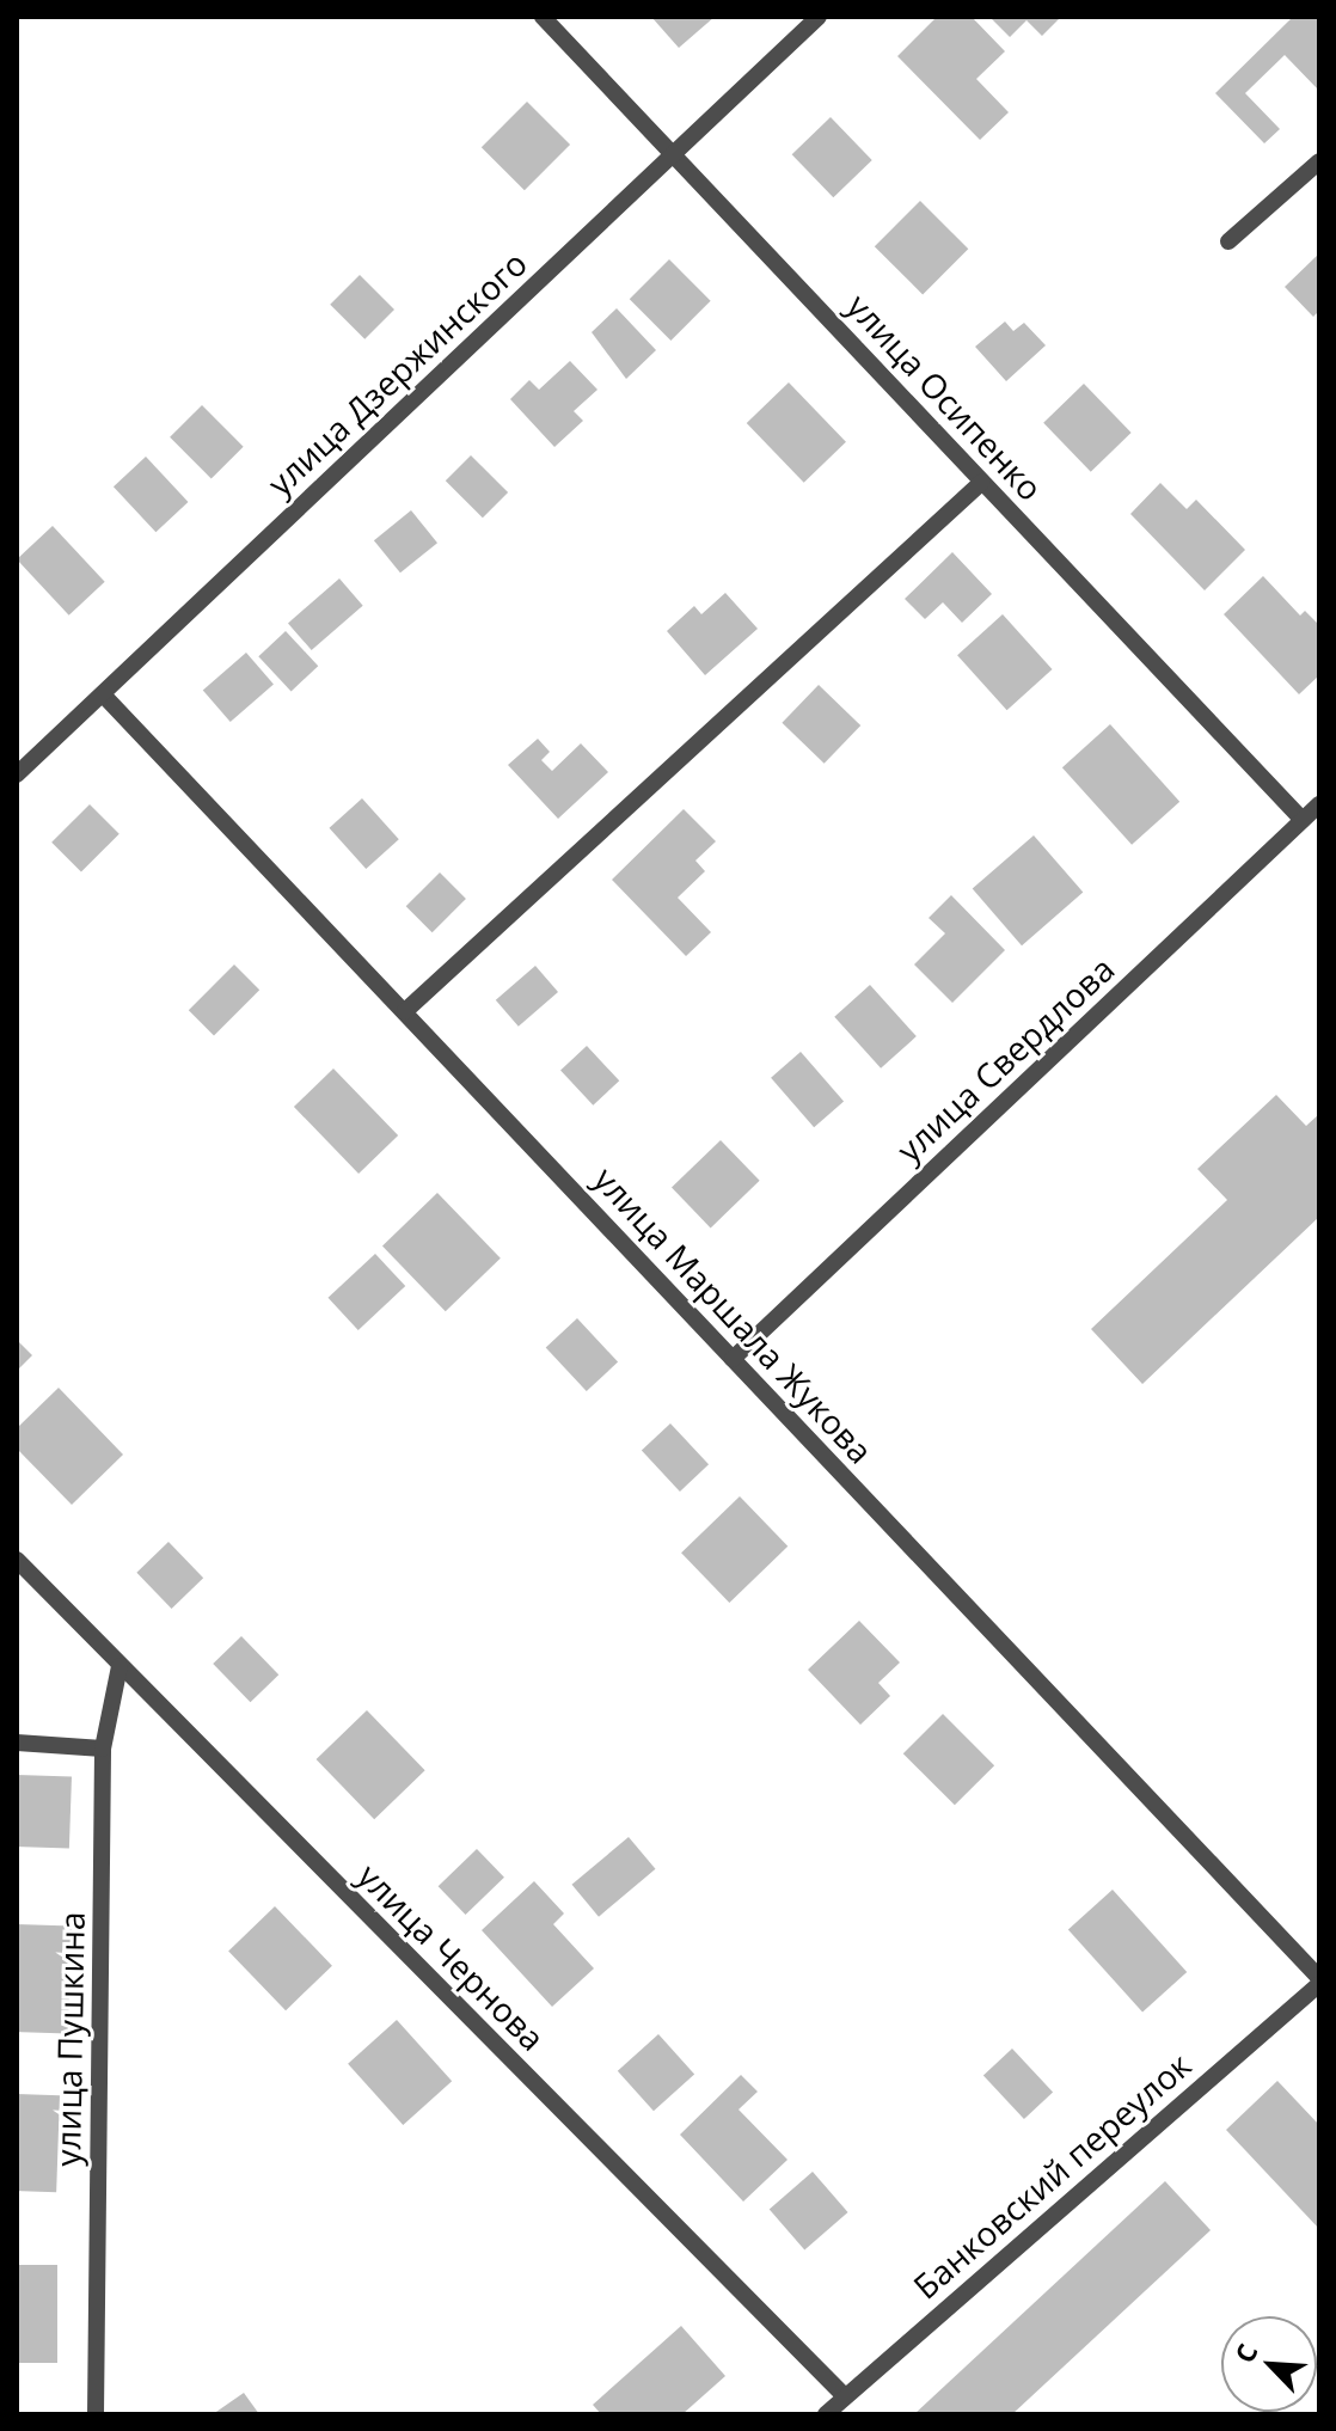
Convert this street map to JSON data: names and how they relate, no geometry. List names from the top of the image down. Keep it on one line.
{"streets":{"street":["улица Дзержинского","улица Осипенко","улица Свердлова","улица Маршала Жукова","улица Чернова","улица Пушкина","Банковский переулок"]},"crossings":[["улица Дзержинского","улица Осипенко"],["улица Дзержинского","улица Маршала Жукова"],["улица Осипенко","улица Свердлова"],["улица Свердлова","улица Маршала Жукова"],["улица Маршала Жукова","Банковский переулок"],["улица Чернова","улица Пушкина"],["улица Чернова","Банковский переулок"]],"north":"top left"}
